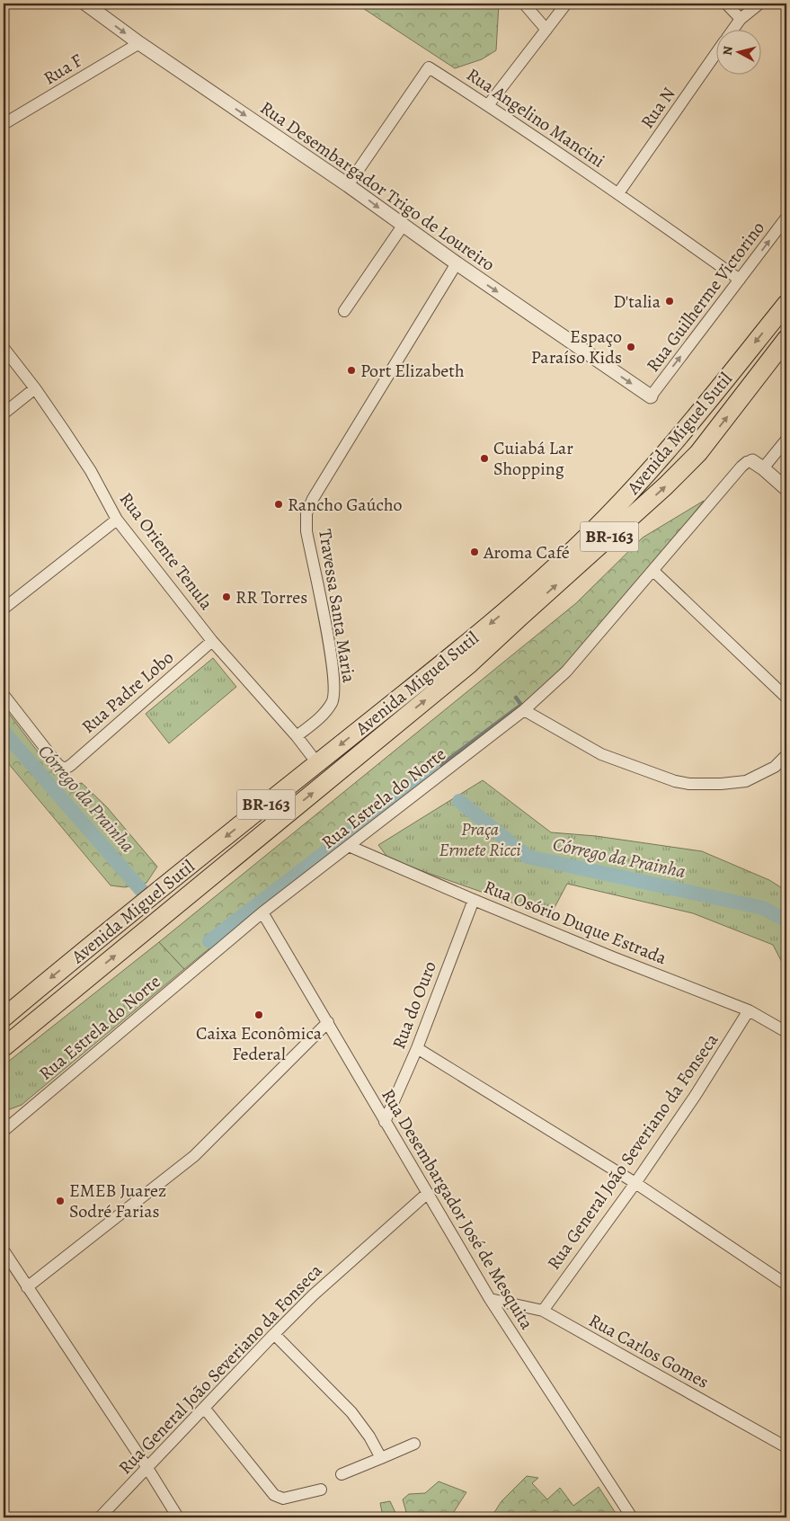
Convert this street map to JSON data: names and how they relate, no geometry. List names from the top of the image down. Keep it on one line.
{"streets":{"highway":["Avenida Miguel Sutil","BR-163"],"street":["Rua F","Rua N","Rua Angelino Mancini","Rua Desembargador Trigo de Loureiro","Rua Guilherme Victorino","Rua Oriente Tenula","Travessa Santa Maria","Rua Padre Lobo","Rua Estrela do Norte","Rua Osório Duque Estrada","Rua do Ouro","Rua General João Severiano da Fonseca","Rua Desembargador José de Mesquita","Rua Carlos Gomes"]},"crossings":[["Rua F","Rua Desembargador Trigo de Loureiro"],["Rua N","Rua Angelino Mancini"],["Rua Angelino Mancini","Rua Desembargador Trigo de Loureiro"],["Rua Angelino Mancini","Rua Guilherme Victorino"],["Rua Desembargador Trigo de Loureiro","Rua Guilherme Victorino"],["Rua Desembargador Trigo de Loureiro","Travessa Santa Maria"],["Avenida Miguel Sutil","Rua Oriente Tenula"],["Rua Oriente Tenula","Travessa Santa Maria"],["Rua Oriente Tenula","Rua Padre Lobo"],["Rua Estrela do Norte","Rua Osório Duque Estrada"],["Rua Estrela do Norte","Rua Desembargador José de Mesquita"],["Rua Osório Duque Estrada","Rua do Ouro"],["Rua Osório Duque Estrada","Rua General João Severiano da Fonseca"],["Rua do Ouro","Rua Desembargador José de Mesquita"],["Rua General João Severiano da Fonseca","Rua Desembargador José de Mesquita"],["Rua General João Severiano da Fonseca","Rua Carlos Gomes"],["Rua Desembargador José de Mesquita","Rua Carlos Gomes"]],"one_way":["Rua Desembargador Trigo de Loureiro","Rua Guilherme Victorino"],"water":["Córrego da Prainha"],"parks":["Praça Ermete Ricci"],"places":["D'talia","Espaço Paraíso Kids","Port Elizabeth","Cuiabá Lar Shopping","Rancho Gaúcho","Aroma Café","RR Torres","Caixa Econômica Federal","EMEB Juarez Sodré Farias"],"north":"left"}
